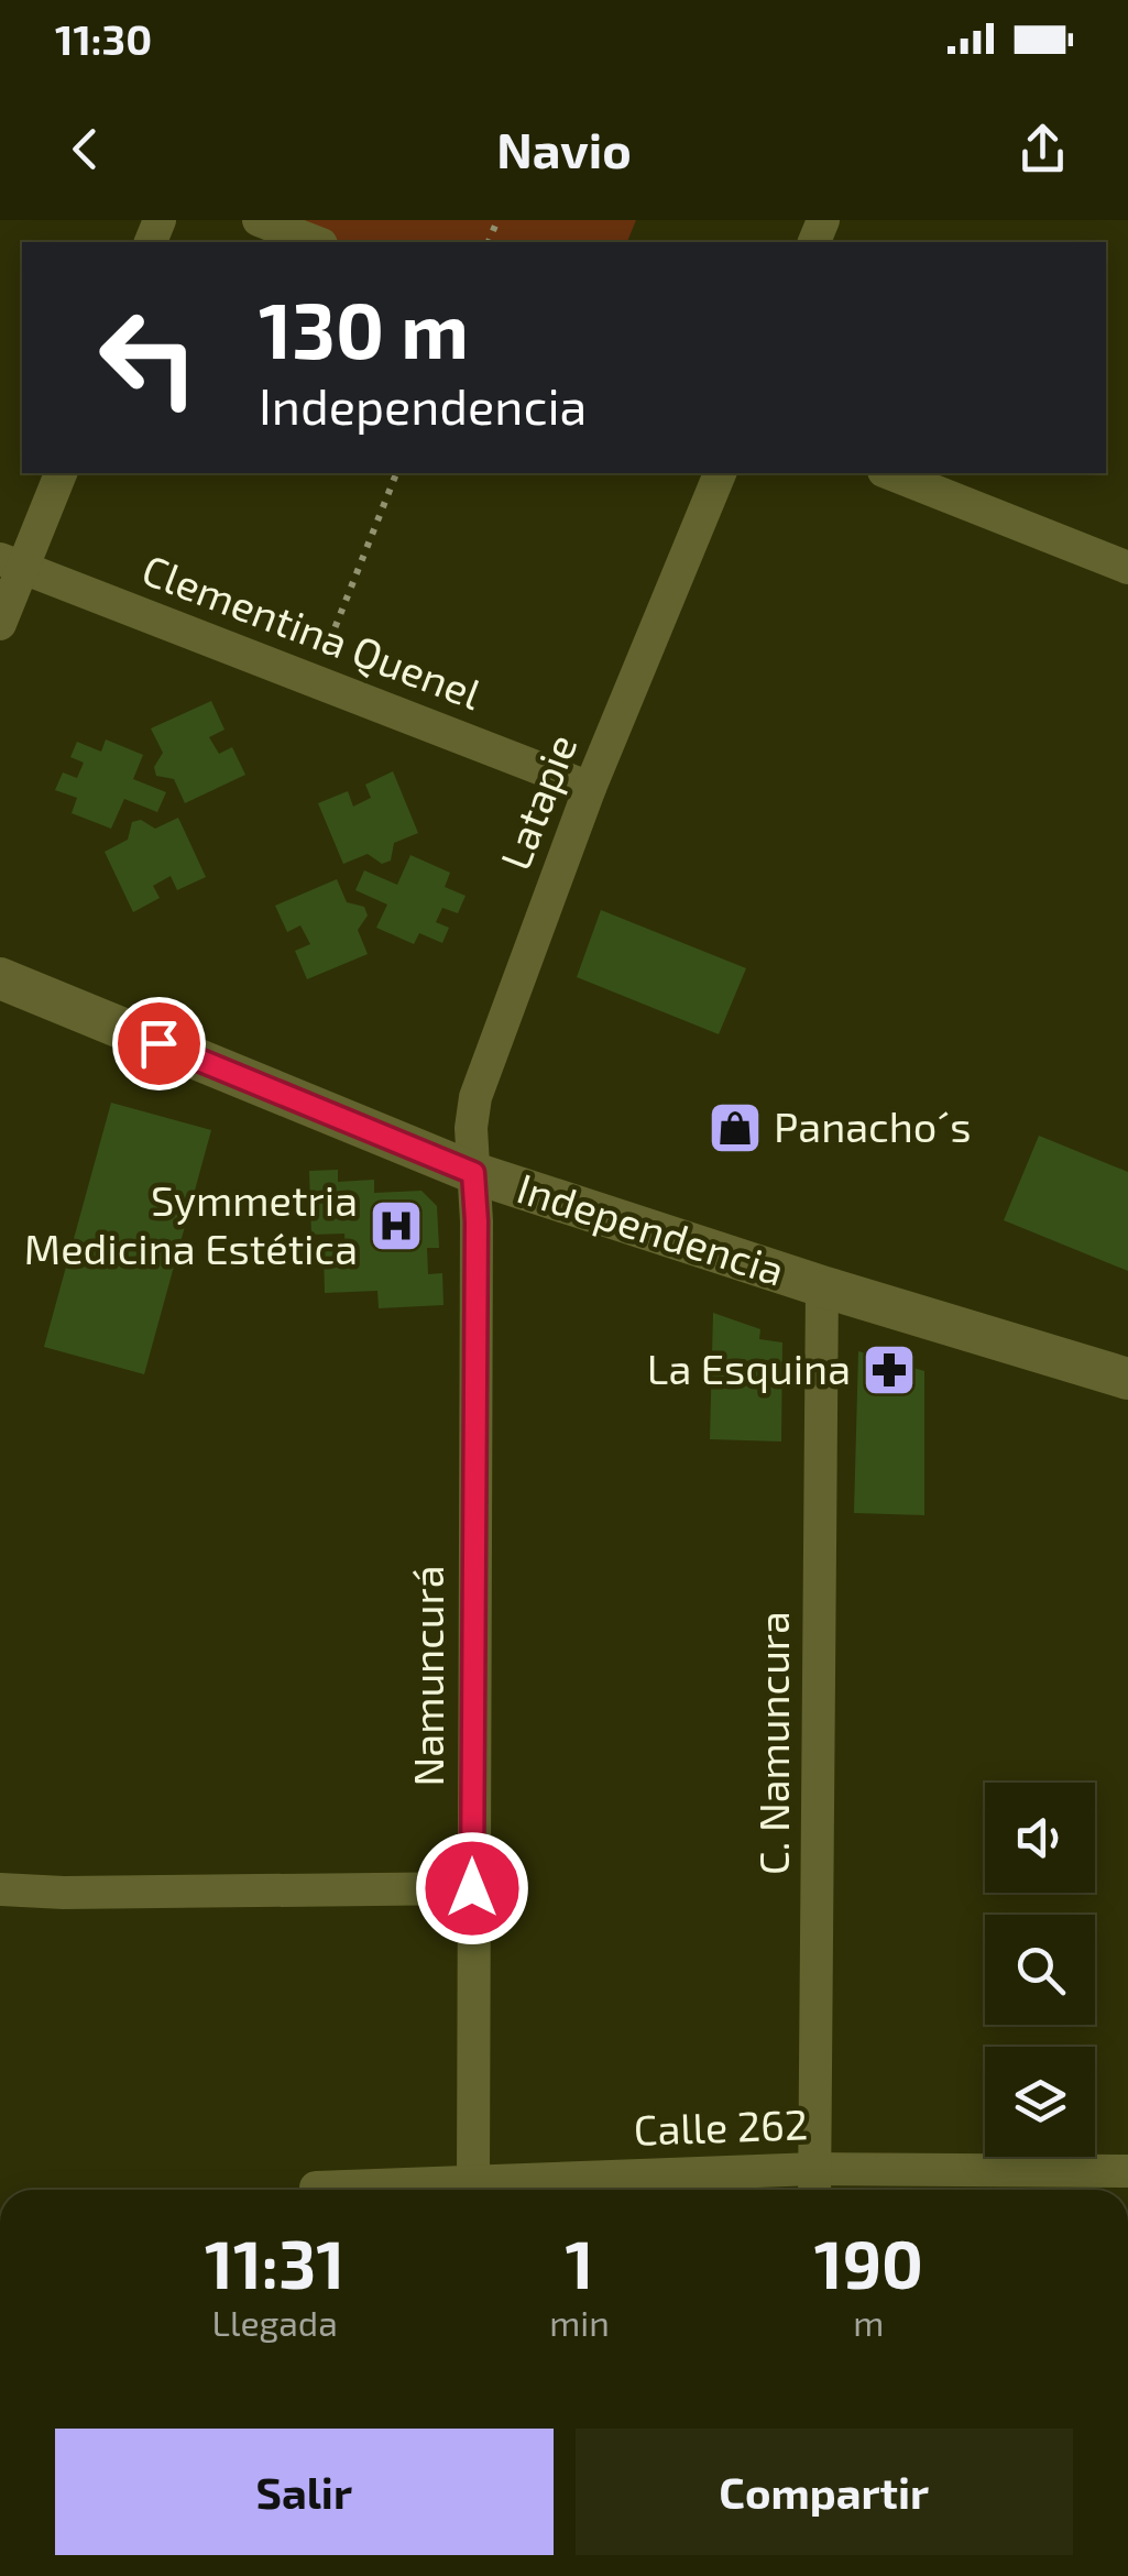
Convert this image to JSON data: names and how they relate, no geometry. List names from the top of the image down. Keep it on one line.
{"streets":{"street":["Clementina Quenel","Latapie","Independencia","Namuncurá","C. Namuncura","Calle 262"]},"crossings":[["Clementina Quenel","Latapie"],["Latapie","Independencia"],["Latapie","Namuncurá"],["Independencia","Namuncurá"],["Independencia","C. Namuncura"],["Namuncurá","Calle 262"],["C. Namuncura","Calle 262"]],"places":{"shop":["Panacho´s"],"hospital":["Symmetria Medicina Estética"],"pharmacy":["La Esquina"]},"page":{"status":"11:30","header":"Navio","turn":["130 m","Independencia"],"eta":["11:31","Llegada","1","min","190","m"],"buttons":["Salir","Compartir"]}}
